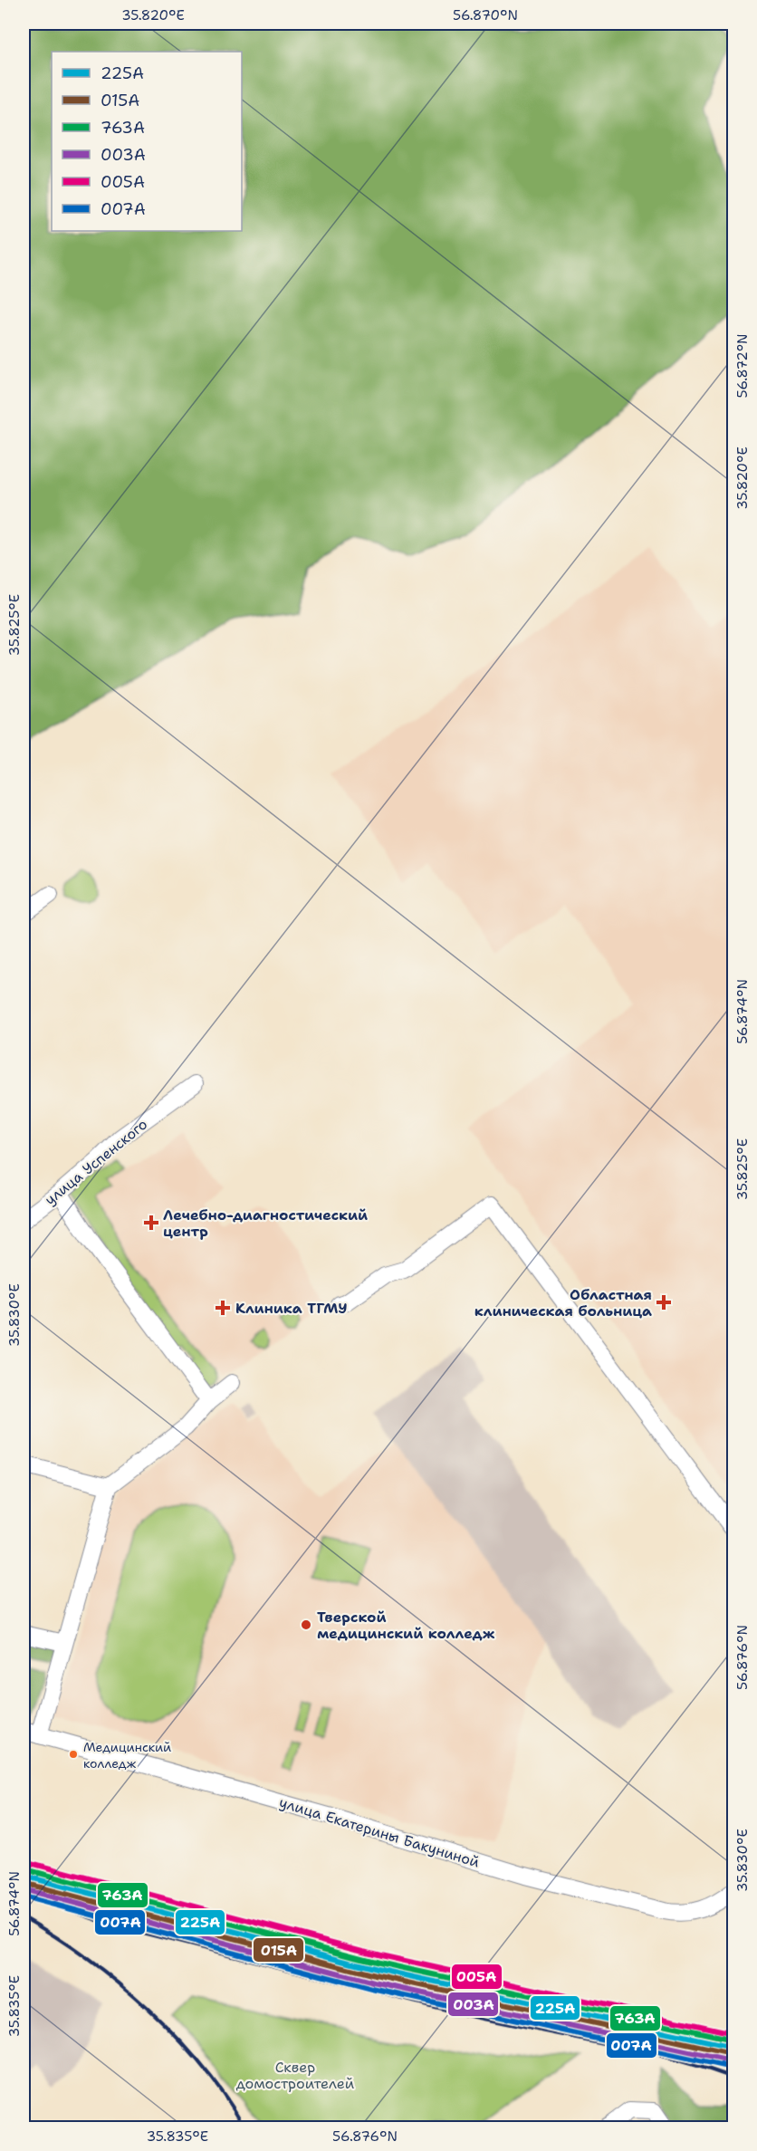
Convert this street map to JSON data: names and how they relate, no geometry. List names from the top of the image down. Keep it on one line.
{"streets":{"street":["улица Успенского","улица Екатерины Бакуниной"]},"parks":["Сквер домостроителей"],"places":{"health":["Лечебно-диагностический центр","Областная клиническая больница","Клиника ТГМУ"],"other":["Тверской медицинский колледж","Медицинский колледж"]},"lines":["transit line 005А","transit line 763А","transit line 225А","transit line 015А","transit line 003А","transit line 007А"],"legend":["225А","015А","763А","003А","005А","007А"],"coordinates":["35.820°E","56.870°N","56.872°N","35.825°E","56.874°N","35.830°E","56.876°N","35.835°E"]}
